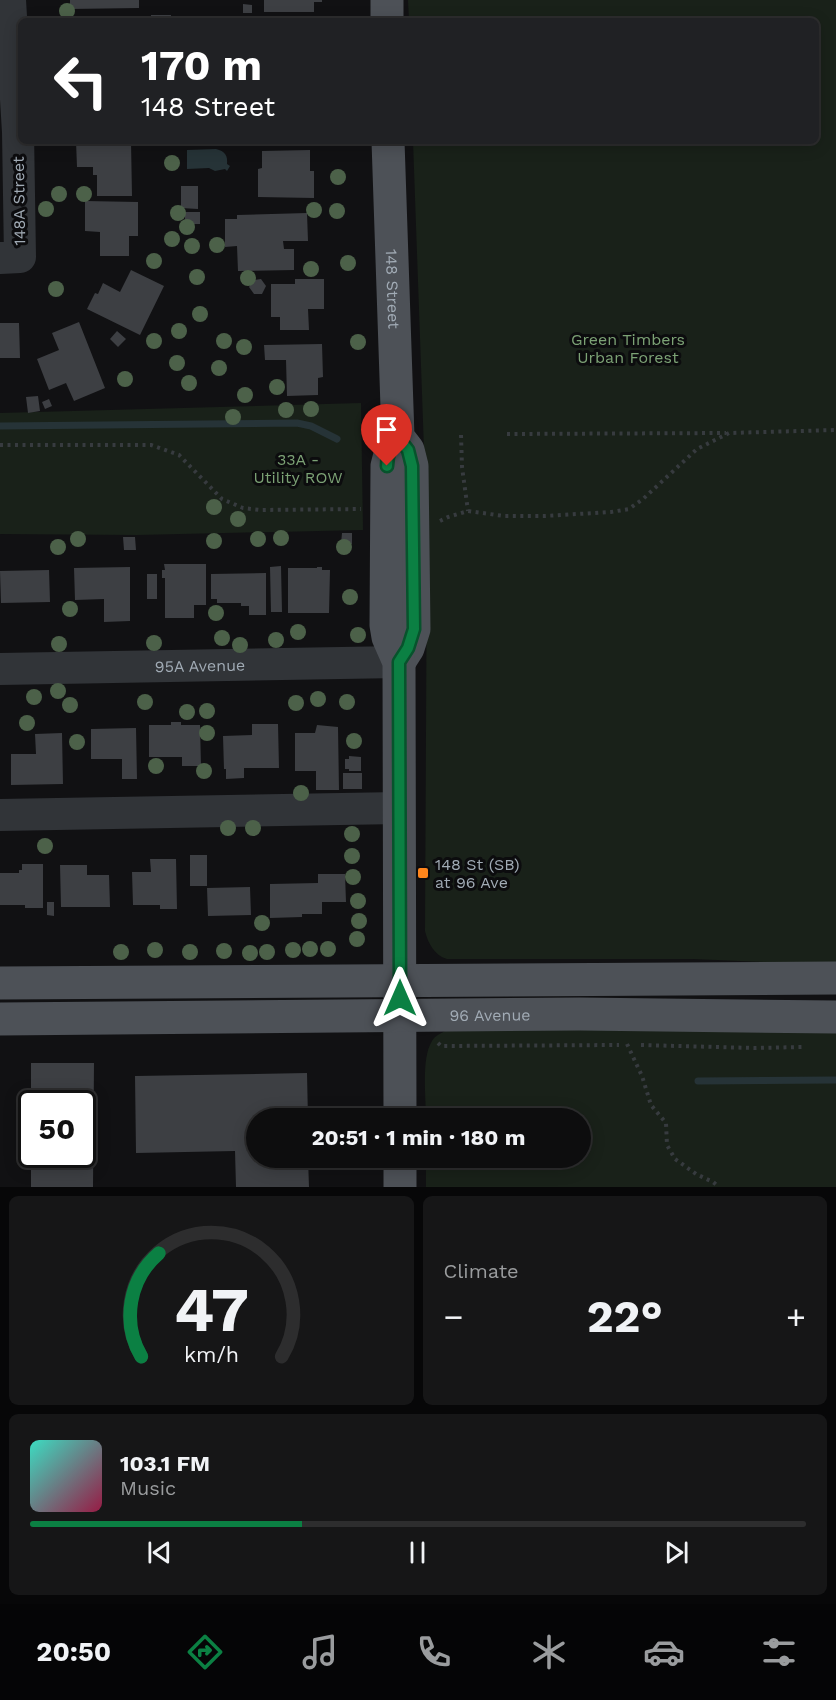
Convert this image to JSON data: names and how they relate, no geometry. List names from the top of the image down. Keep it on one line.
{"streets":{"main road":["148 Street","96 Avenue"],"street":["148A Street","95A Avenue"]},"crossings":[["148 Street","95A Avenue"],["148 Street","96 Avenue"]],"parks":["Green Timbers Urban Forest","33A - Utility ROW"],"places":{"transit":["148 St (SB) at 96 Ave"]},"page":{"turn":["170 m","148 Street"],"limit":"50","trip":"20:51 · 1 min · 180 m","tile":"Climate","heat":["−","22°","+"],"song":["103.1 FM","Music"],"tabs":"20:50","gauge":["47","km/h"]}}
